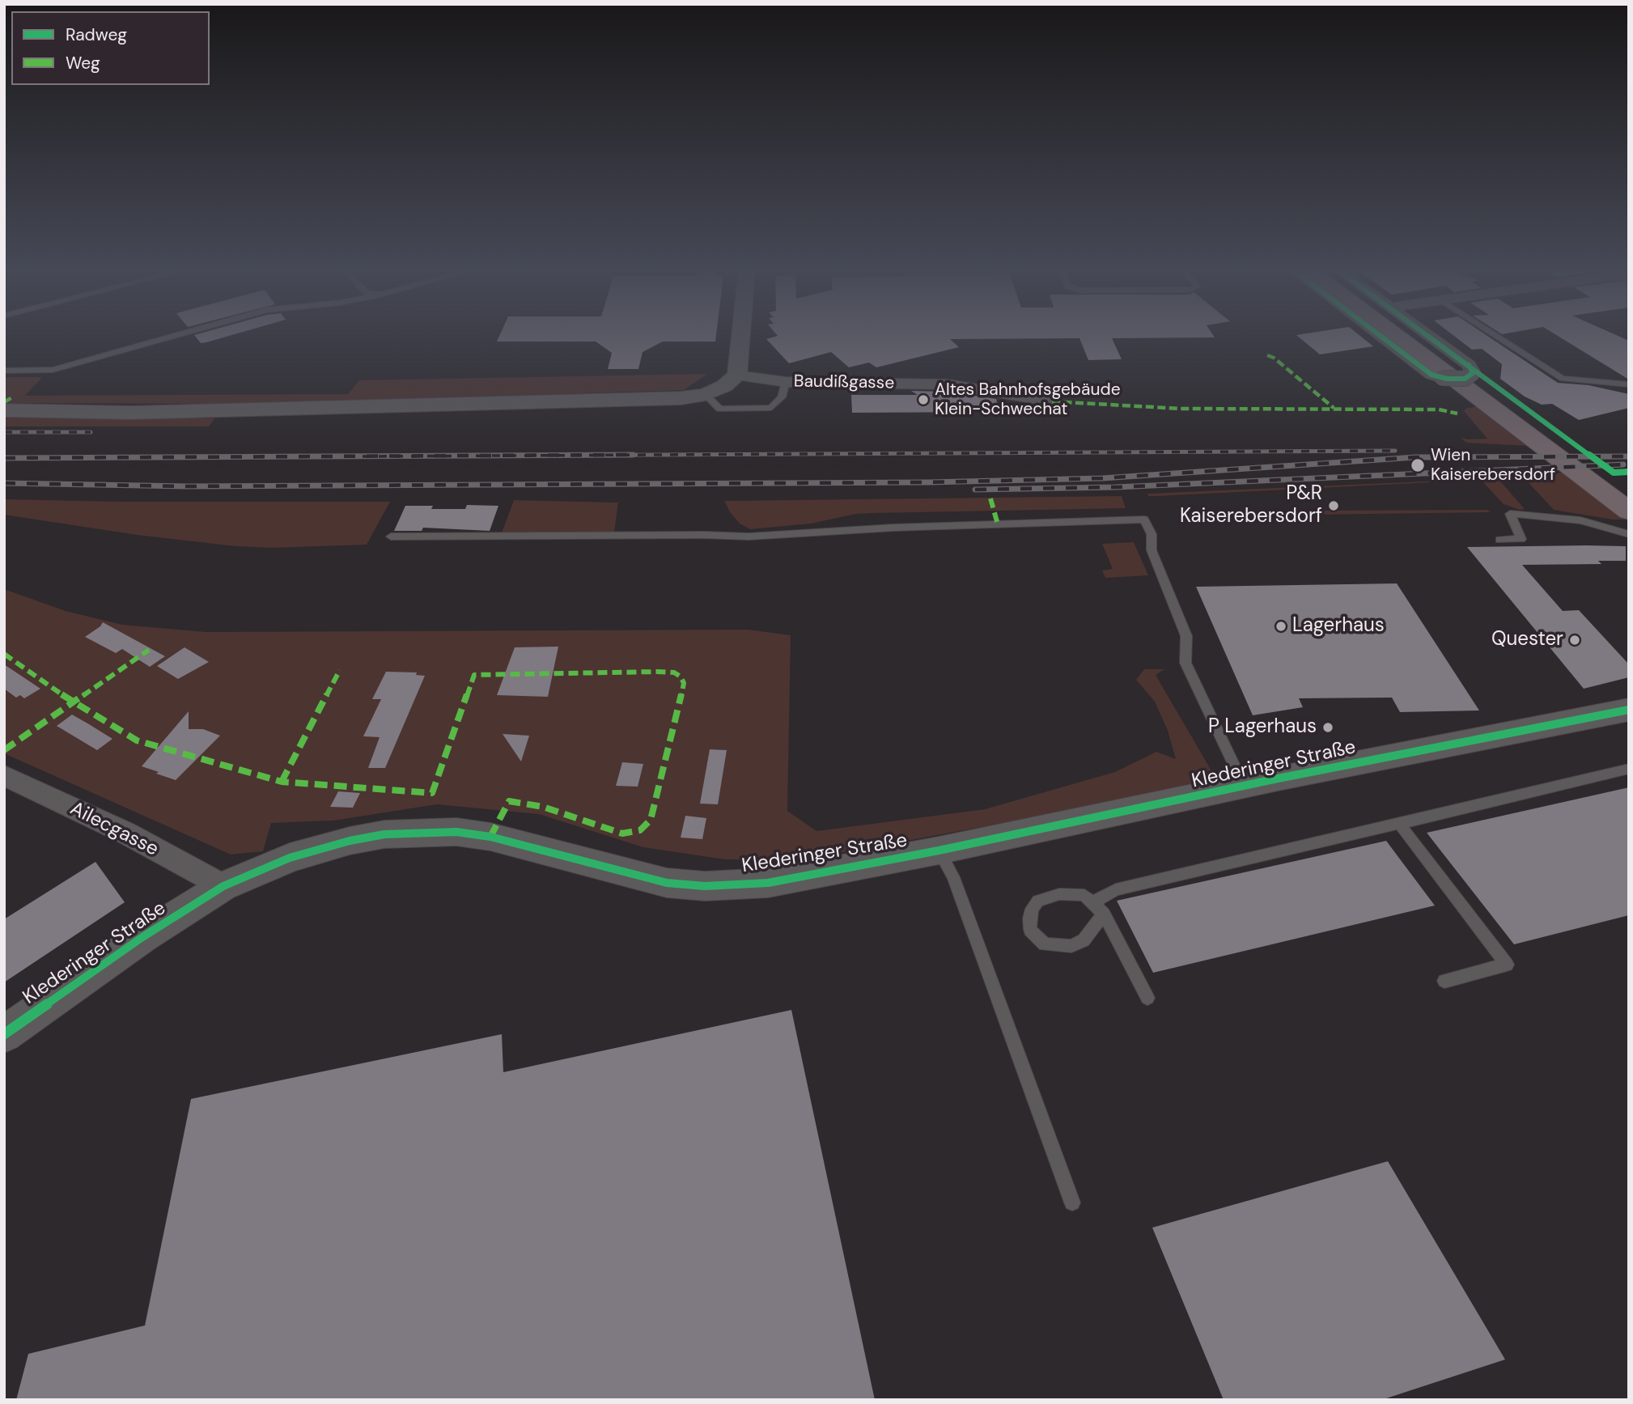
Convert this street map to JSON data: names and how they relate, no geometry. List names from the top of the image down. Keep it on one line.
{"streets":{"street":["Baudißgasse","Klederinger Straße","Ailecgasse"]},"crossings":[["Klederinger Straße","Ailecgasse"]],"places":["Altes Bahnhofsgebäude Klein-Schwechat","Wien Kaiserebersdorf","P&R Kaiserebersdorf","Lagerhaus","Quester","P Lagerhaus"],"legend":["Radweg","Weg"]}
